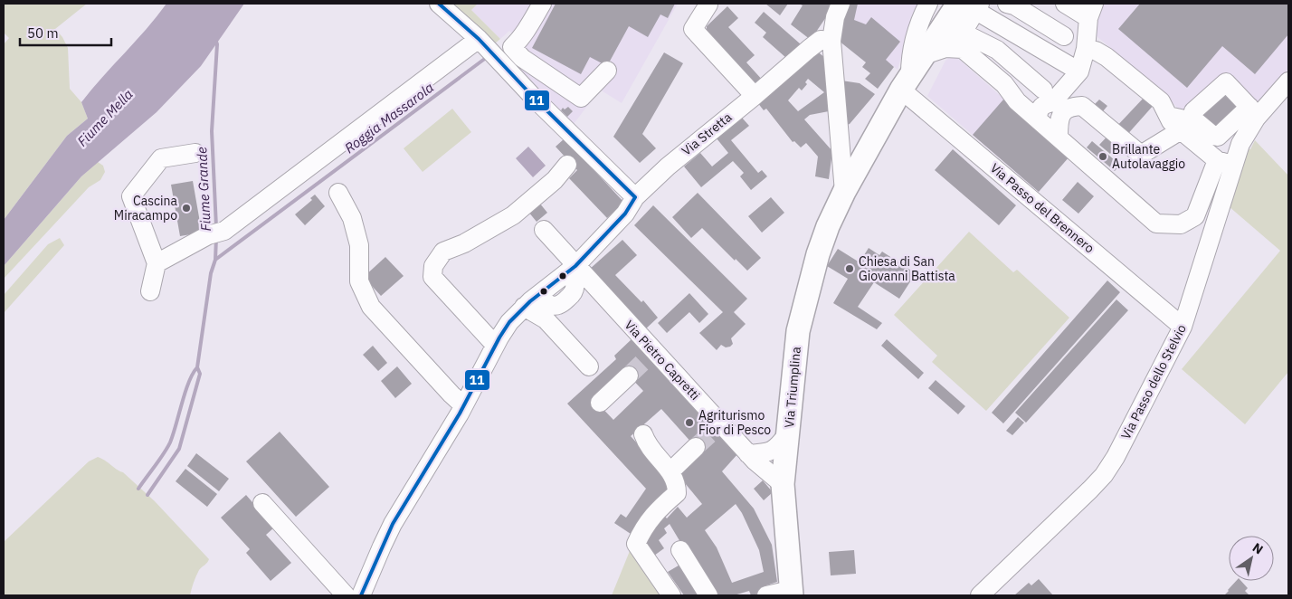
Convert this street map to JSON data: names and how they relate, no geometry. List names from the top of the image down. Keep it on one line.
{"streets":{"main road":["Via Triumplina"],"street":["Via Stretta","Via Passo del Brennero","Via Pietro Capretti","Via Passo dello Stelvio"]},"crossings":[["Via Stretta","Via Pietro Capretti"],["Via Stretta","Via Triumplina"],["Via Passo del Brennero","Via Passo dello Stelvio"],["Via Passo del Brennero","Via Triumplina"],["Via Pietro Capretti","Via Triumplina"]],"water":["Fiume Mella","Roggia Massarola","Fiume Grande"],"places":["Brillante Autolavaggio","Cascina Miracampo","Chiesa di San Giovanni Battista","Agriturismo Fior di Pesco"],"lines":["transit line 11"],"scale_bar":"50 m","north":"top right"}
